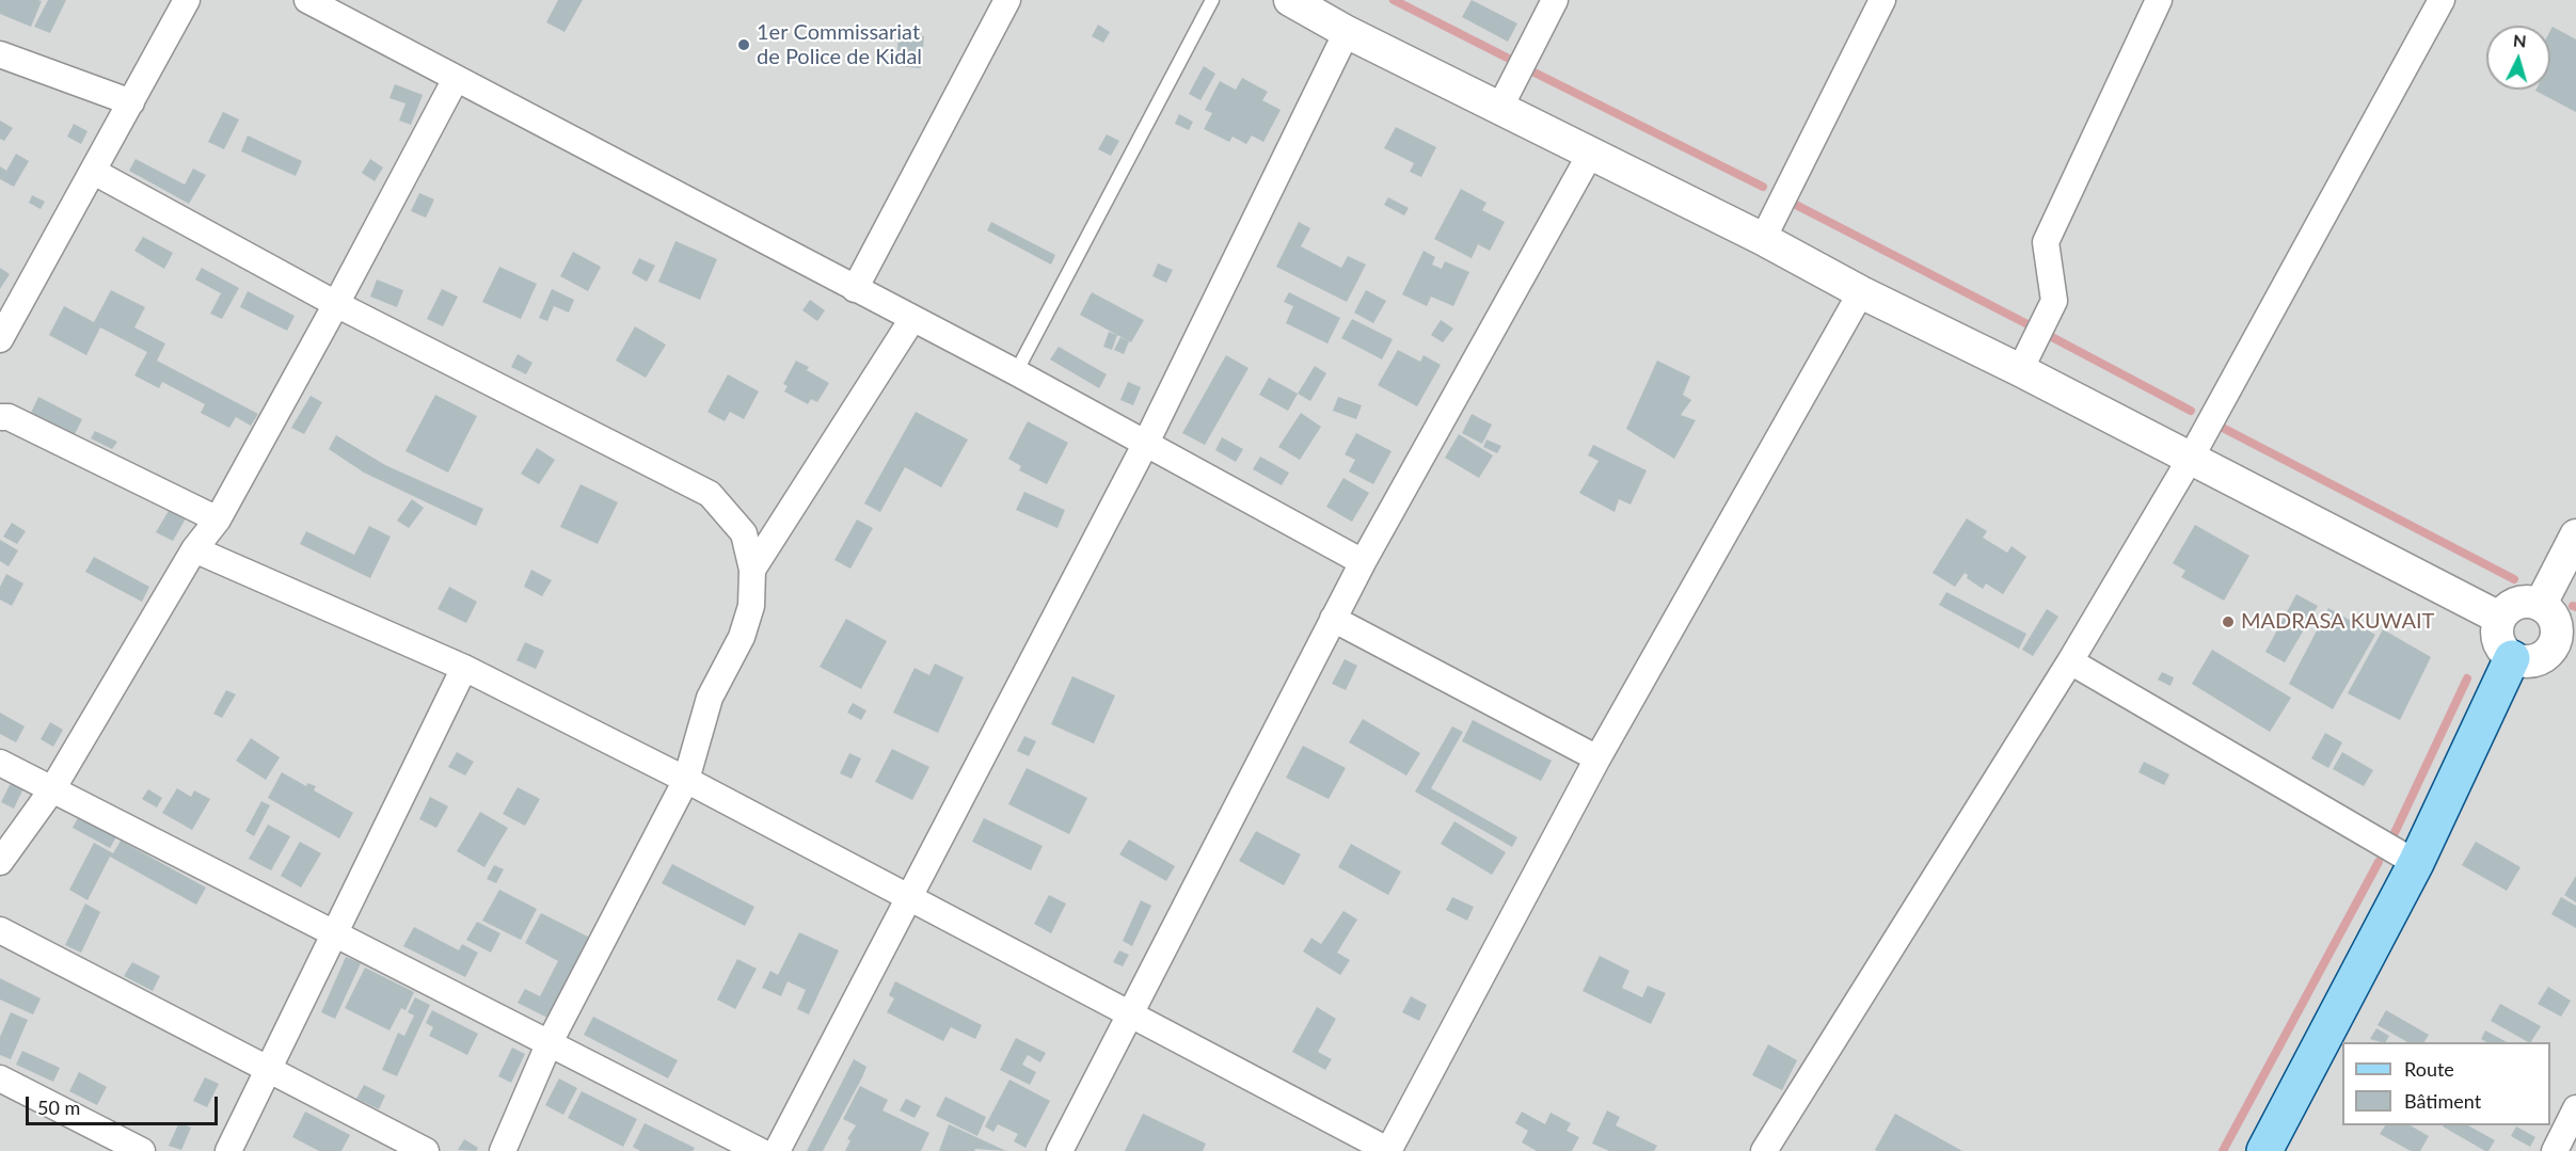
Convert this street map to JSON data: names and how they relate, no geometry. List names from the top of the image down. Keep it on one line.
{"places":["1er Commissariat de Police de Kidal","MADRASA KUWAIT"],"legend":["Route","Bâtiment"],"scale_bar":"50 m","north":"top"}
